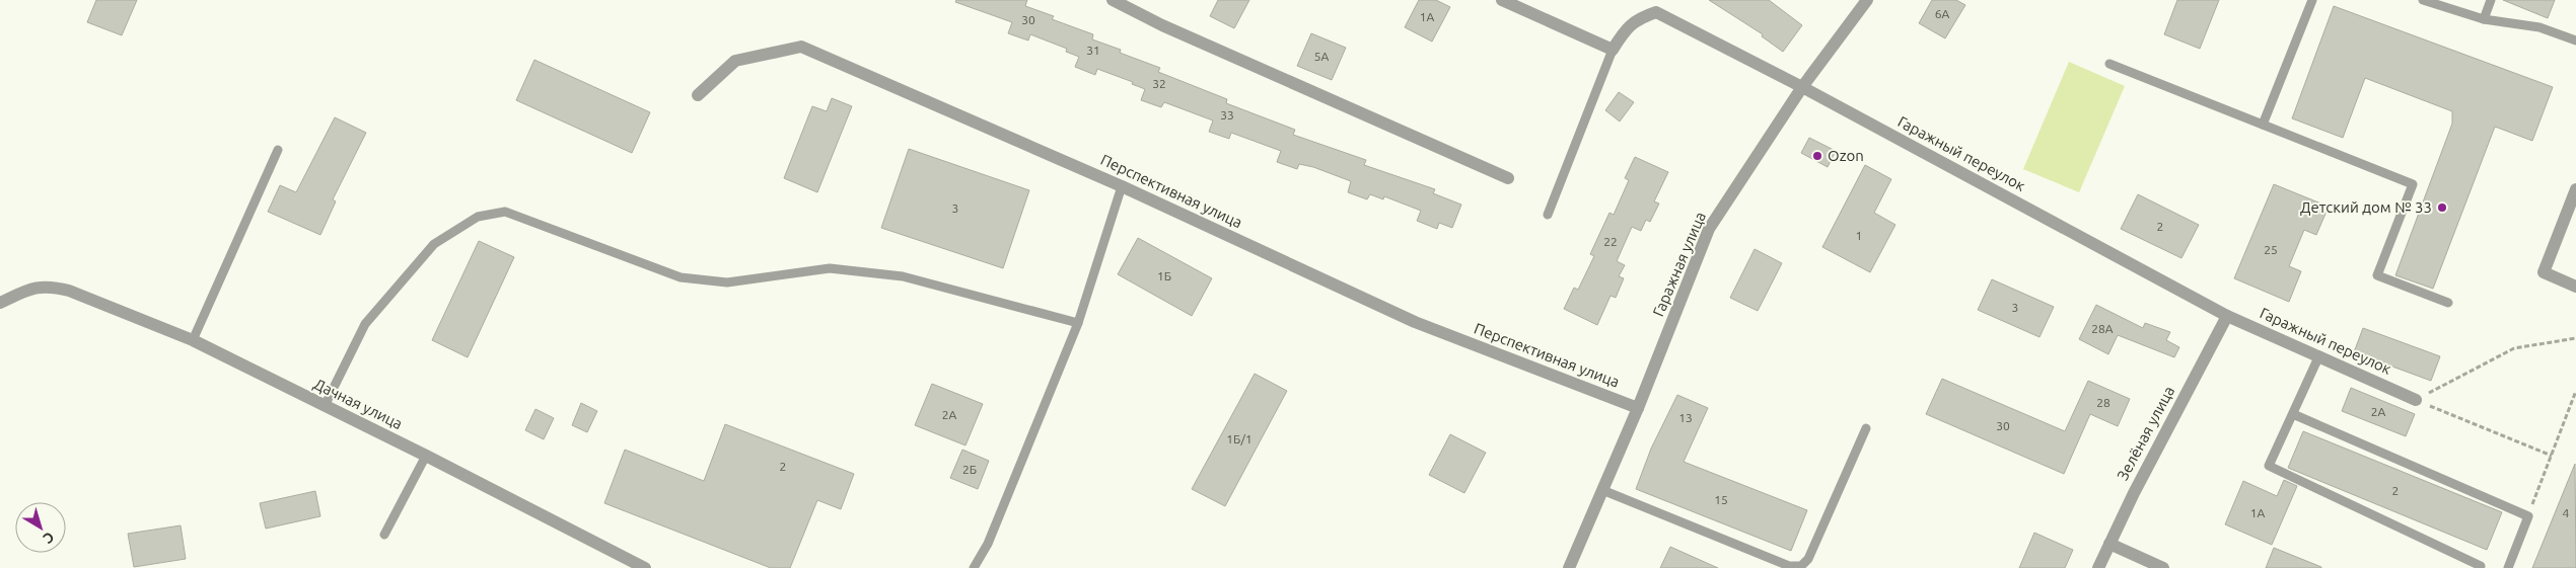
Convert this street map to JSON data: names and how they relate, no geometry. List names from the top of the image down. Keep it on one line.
{"streets":{"street":["Гаражный переулок","Перспективная улица","Гаражная улица","Дачная улица","Зелёная улица"]},"crossings":[["Гаражный переулок","Гаражная улица"],["Гаражный переулок","Зелёная улица"],["Перспективная улица","Гаражная улица"]],"places":["Ozon","Детский дом № 33"],"house_numbers":["6А","1А","30","31","5А","32","33","3","2","1","22","25","1Б","3","28А","28","2А","2А","13","30","1Б/1","2","2Б","2","15","1А","4"],"north":"bottom right"}
